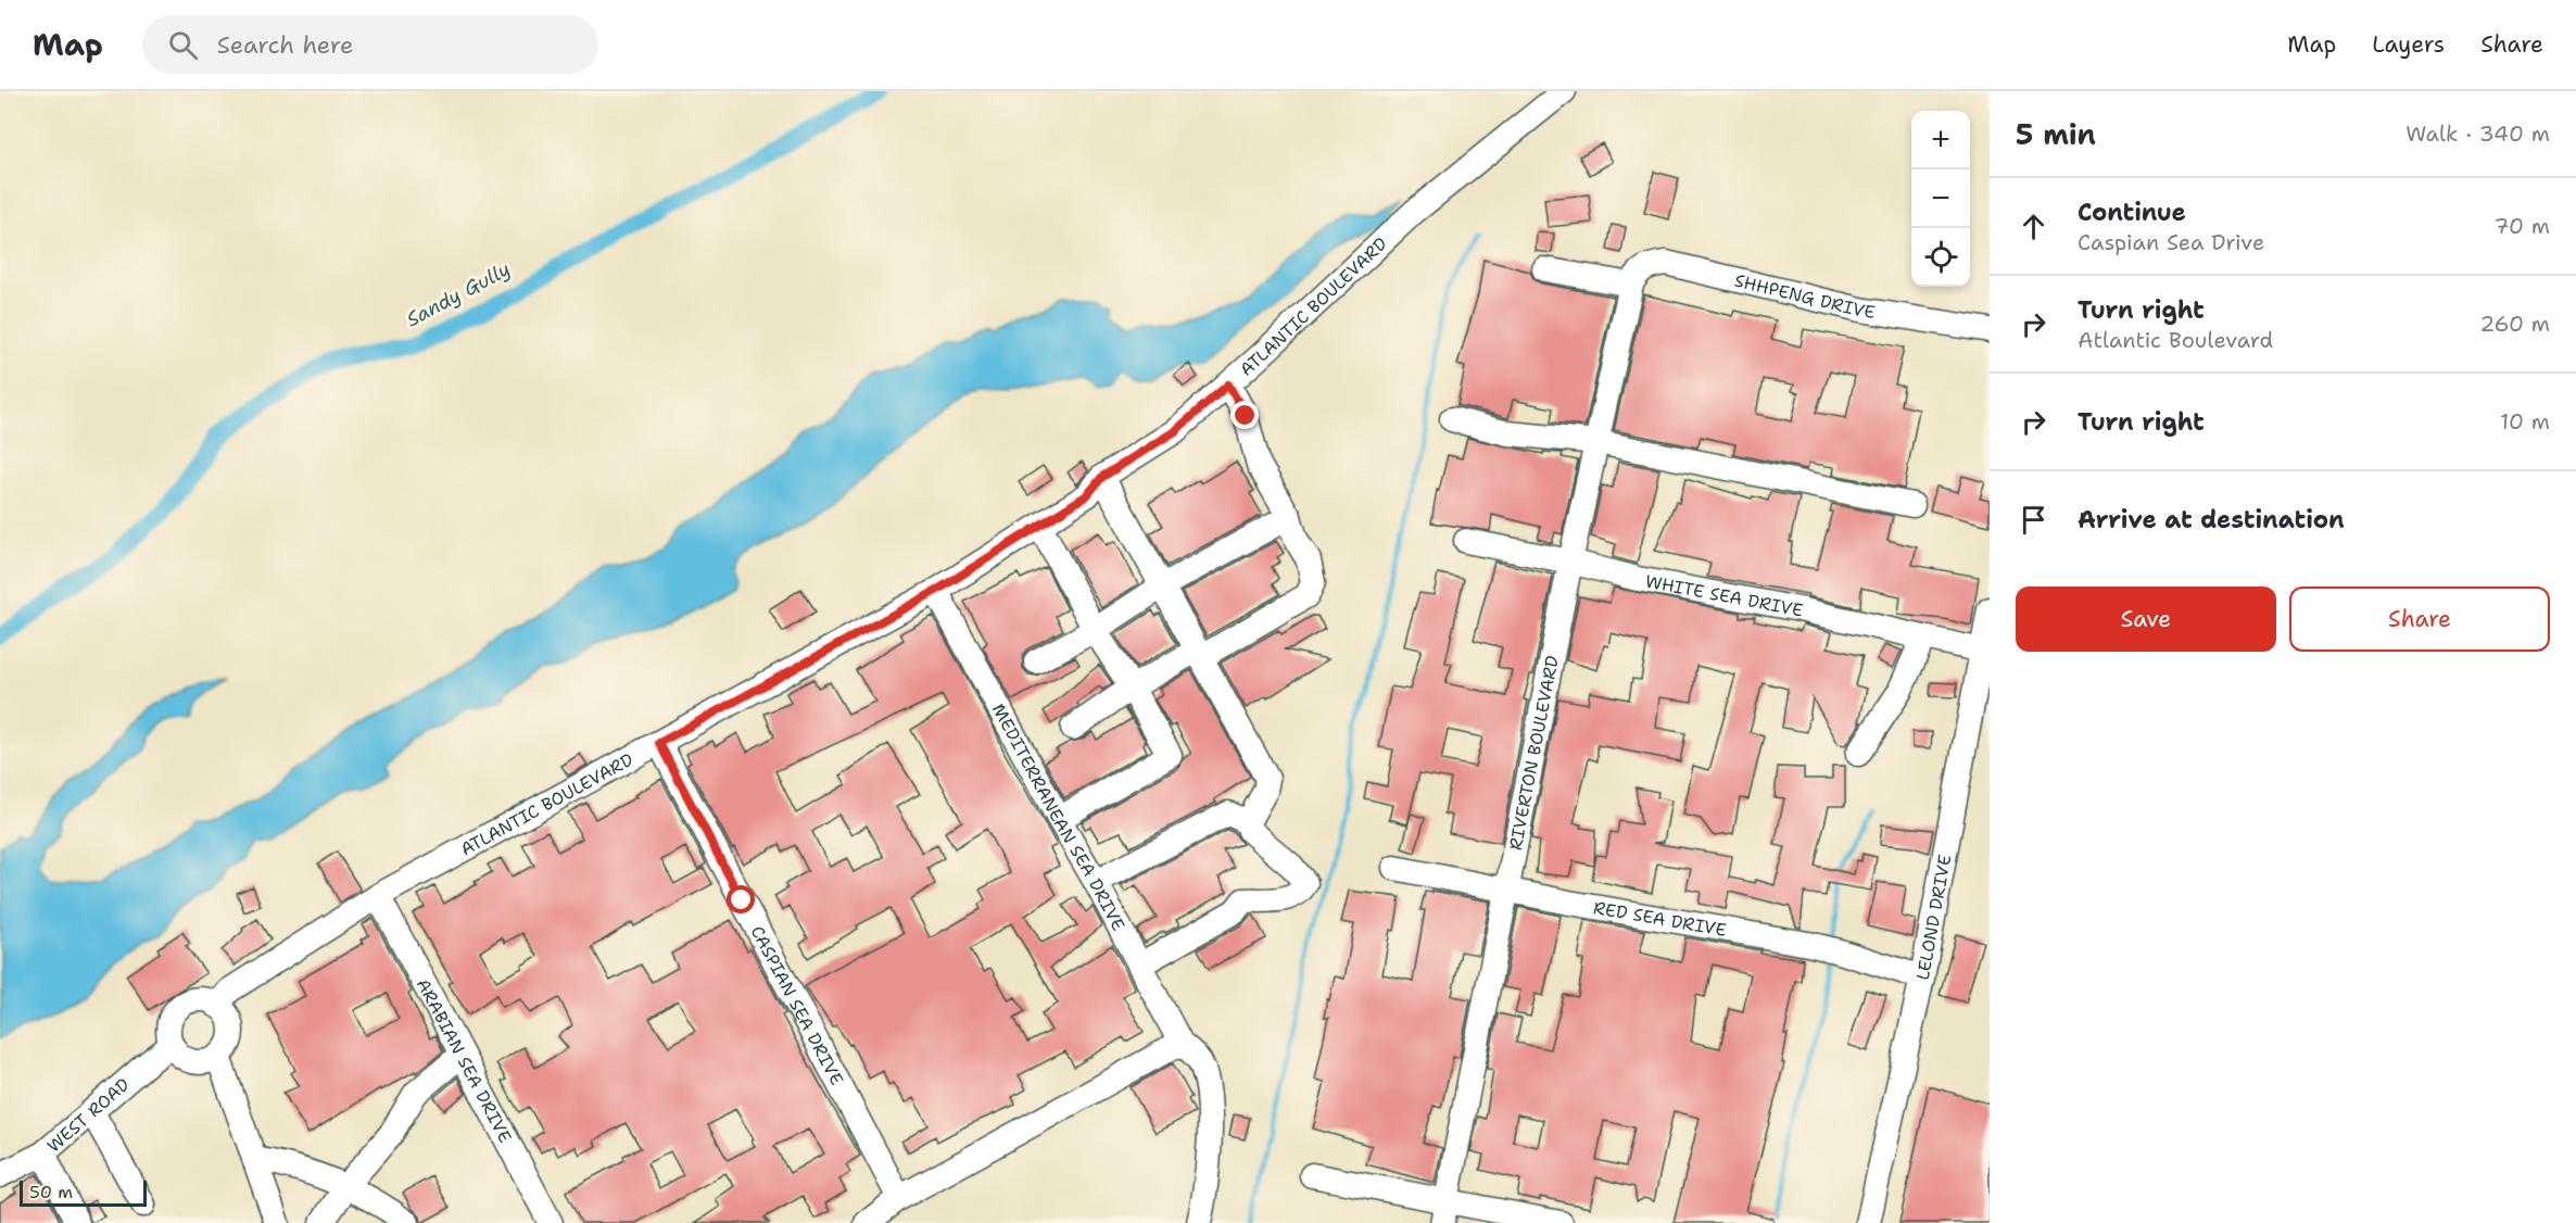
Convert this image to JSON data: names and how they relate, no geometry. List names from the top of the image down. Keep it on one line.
{"streets":{"street":["SHHPENG DRIVE","ATLANTIC BOULEVARD","WHITE SEA DRIVE","RIVERTON BOULEVARD","MEDITERRANEAN SEA DRIVE","LELOND DRIVE","RED SEA DRIVE","CASPIAN SEA DRIVE","ARABIAN SEA DRIVE","WEST ROAD"]},"crossings":[["SHHPENG DRIVE","RIVERTON BOULEVARD"],["ATLANTIC BOULEVARD","MEDITERRANEAN SEA DRIVE"],["ATLANTIC BOULEVARD","CASPIAN SEA DRIVE"],["ATLANTIC BOULEVARD","ARABIAN SEA DRIVE"],["ATLANTIC BOULEVARD","WEST ROAD"],["WHITE SEA DRIVE","RIVERTON BOULEVARD"],["WHITE SEA DRIVE","LELOND DRIVE"],["RIVERTON BOULEVARD","RED SEA DRIVE"],["LELOND DRIVE","RED SEA DRIVE"]],"water":["Sandy Gully"],"scale_bar":"50 m","page":{"header":"Map","search":"Search here","nav":["Map","Layers","Share"],"heading":["5 min","Walk · 340 m"],"map_buttons":["+","−"],"list":[["Continue","Caspian Sea Drive","70 m"],["Turn right","Atlantic Boulevard","260 m"],["Turn right","10 m"],"Arrive at destination"],"buttons":["Save","Share"],"scale":"50 m"}}
